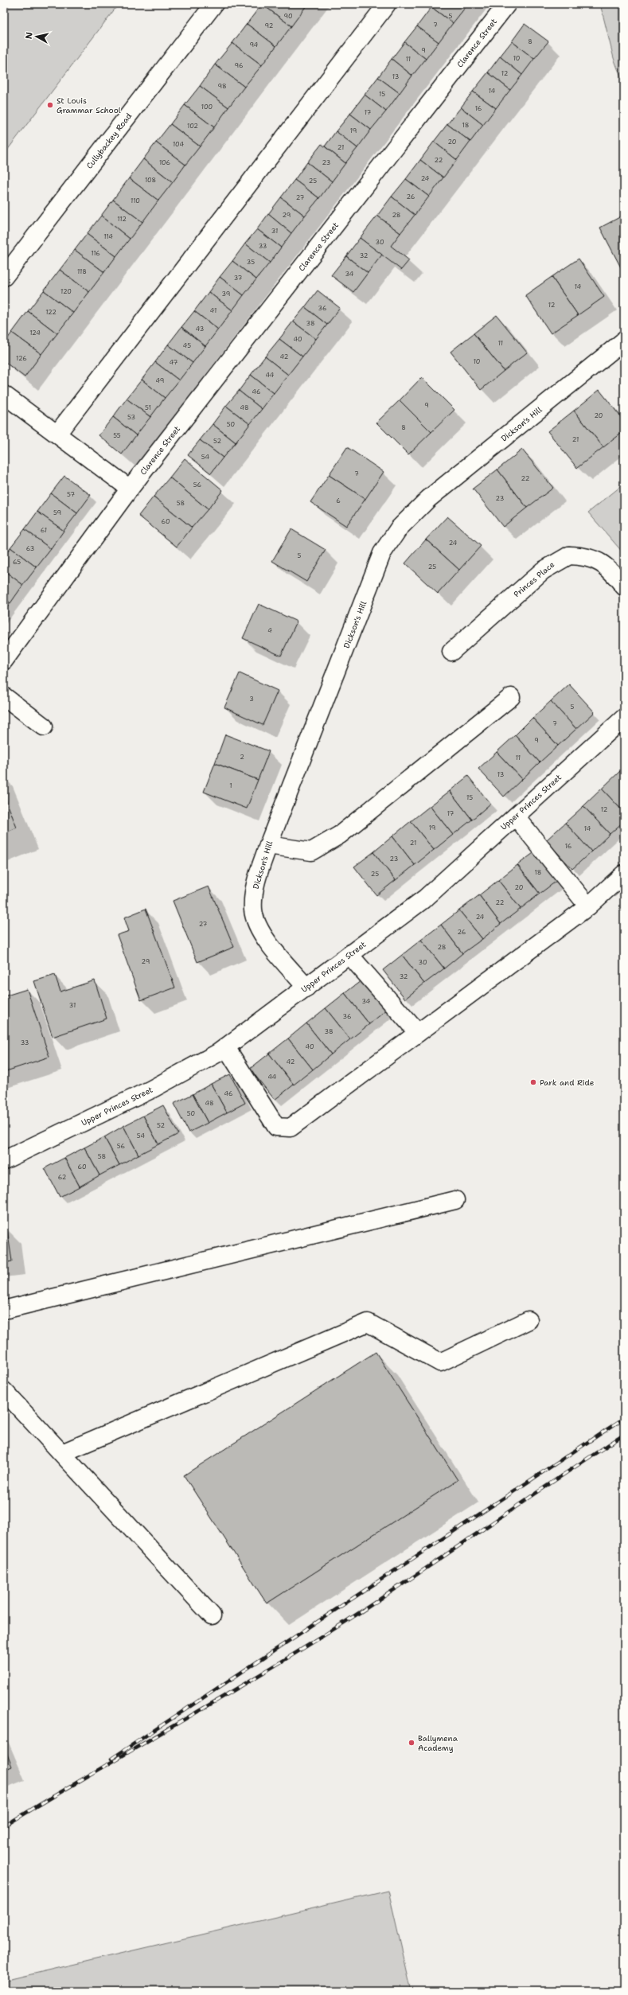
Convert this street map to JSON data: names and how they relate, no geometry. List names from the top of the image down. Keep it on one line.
{"streets":{"street":["Clarence Street","Cullybackey Road","Dickson's Hill","Princes Place","Upper Princes Street"]},"crossings":[["Dickson's Hill","Upper Princes Street"]],"places":["St Louis Grammar School","Park and Ride","Ballymena Academy"],"house_numbers":["90","5","7","92","8","94","9","10","11","96","12","13","98","14","15","100","16","17","18","102","19","20","104","21","22","106","23","24","108","25","26","27","110","29","28","112","31","114","30","33","116","32","35","118","34","37","14","120","39","12","36","41","122","38","43","124","40","11","45","42","126","10","47","44","49","46","9","51","48","20","53","50","8","55","21","52","54","7","22","56","57","23","6","58","59","60","61","24","63","5","65","25","4","3","5","7","9","2","11","13","1","15","12","17","19","14","21","16","23","18","25","20","22","24","27","26","28","29","30","32","34","31","36","38","33","40","42","44","46","48","50","52","54","56","58","60","62"],"north":"left"}
